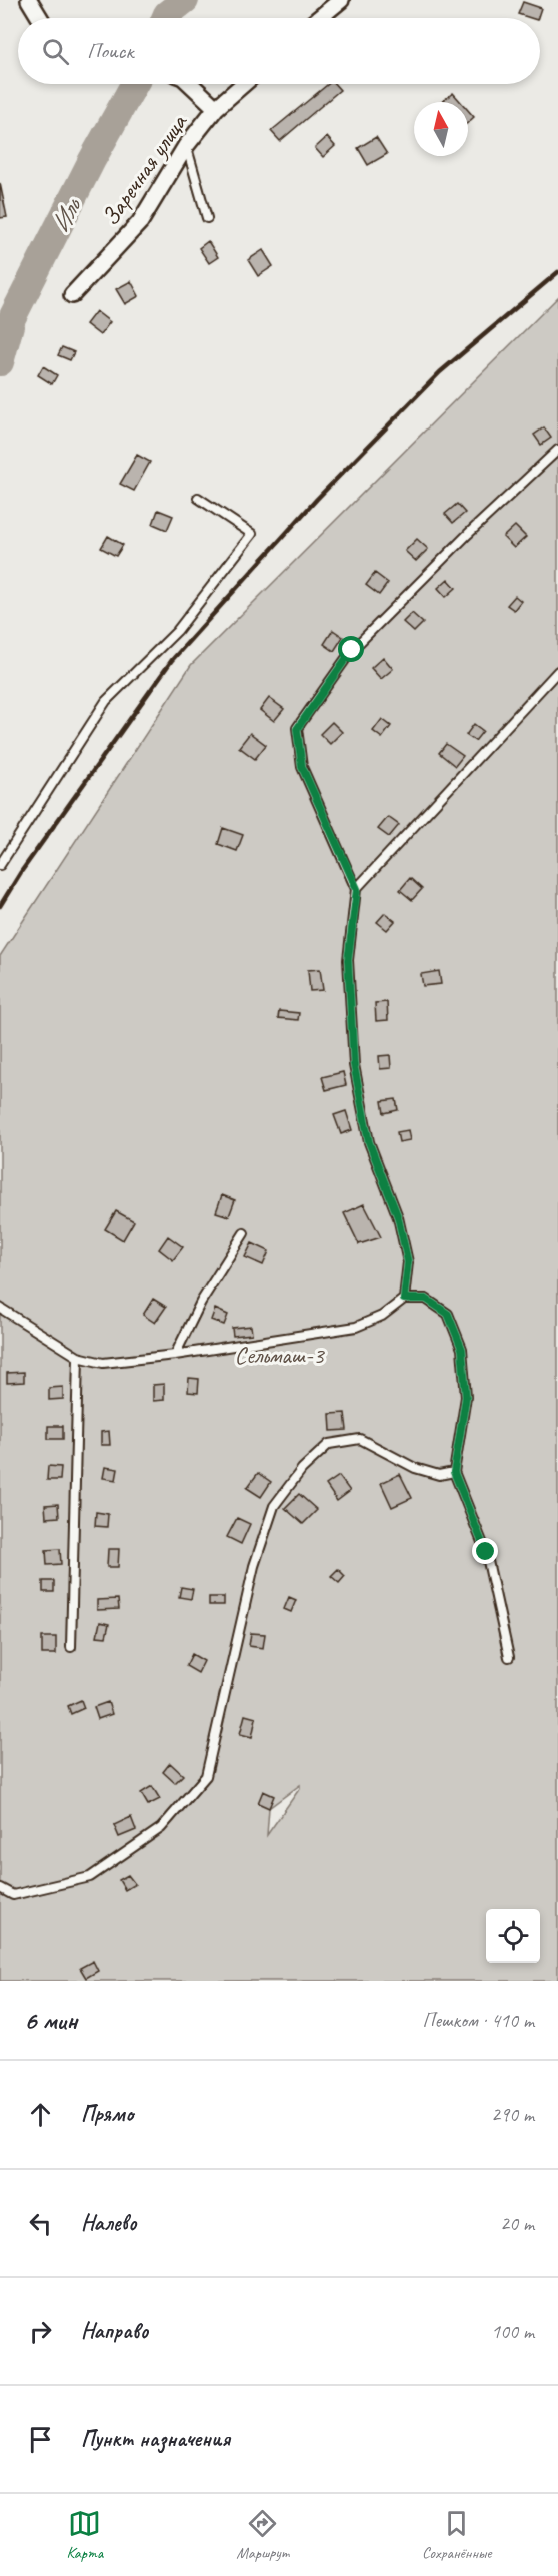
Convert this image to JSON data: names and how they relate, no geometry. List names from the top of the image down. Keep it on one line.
{"streets":{"street":["Заречная улица"]},"water":["Иль"],"parks":["Сельмаш-3"],"north":"top","page":{"search":"Поиск","heading":["6 мин","Пешком · 410 m"],"list":[["Прямо","290 m"],["Налево","20 m"],["Направо","100 m"],"Пункт назначения"],"nav":["Карта","Маршрут","Сохранённые"]}}
